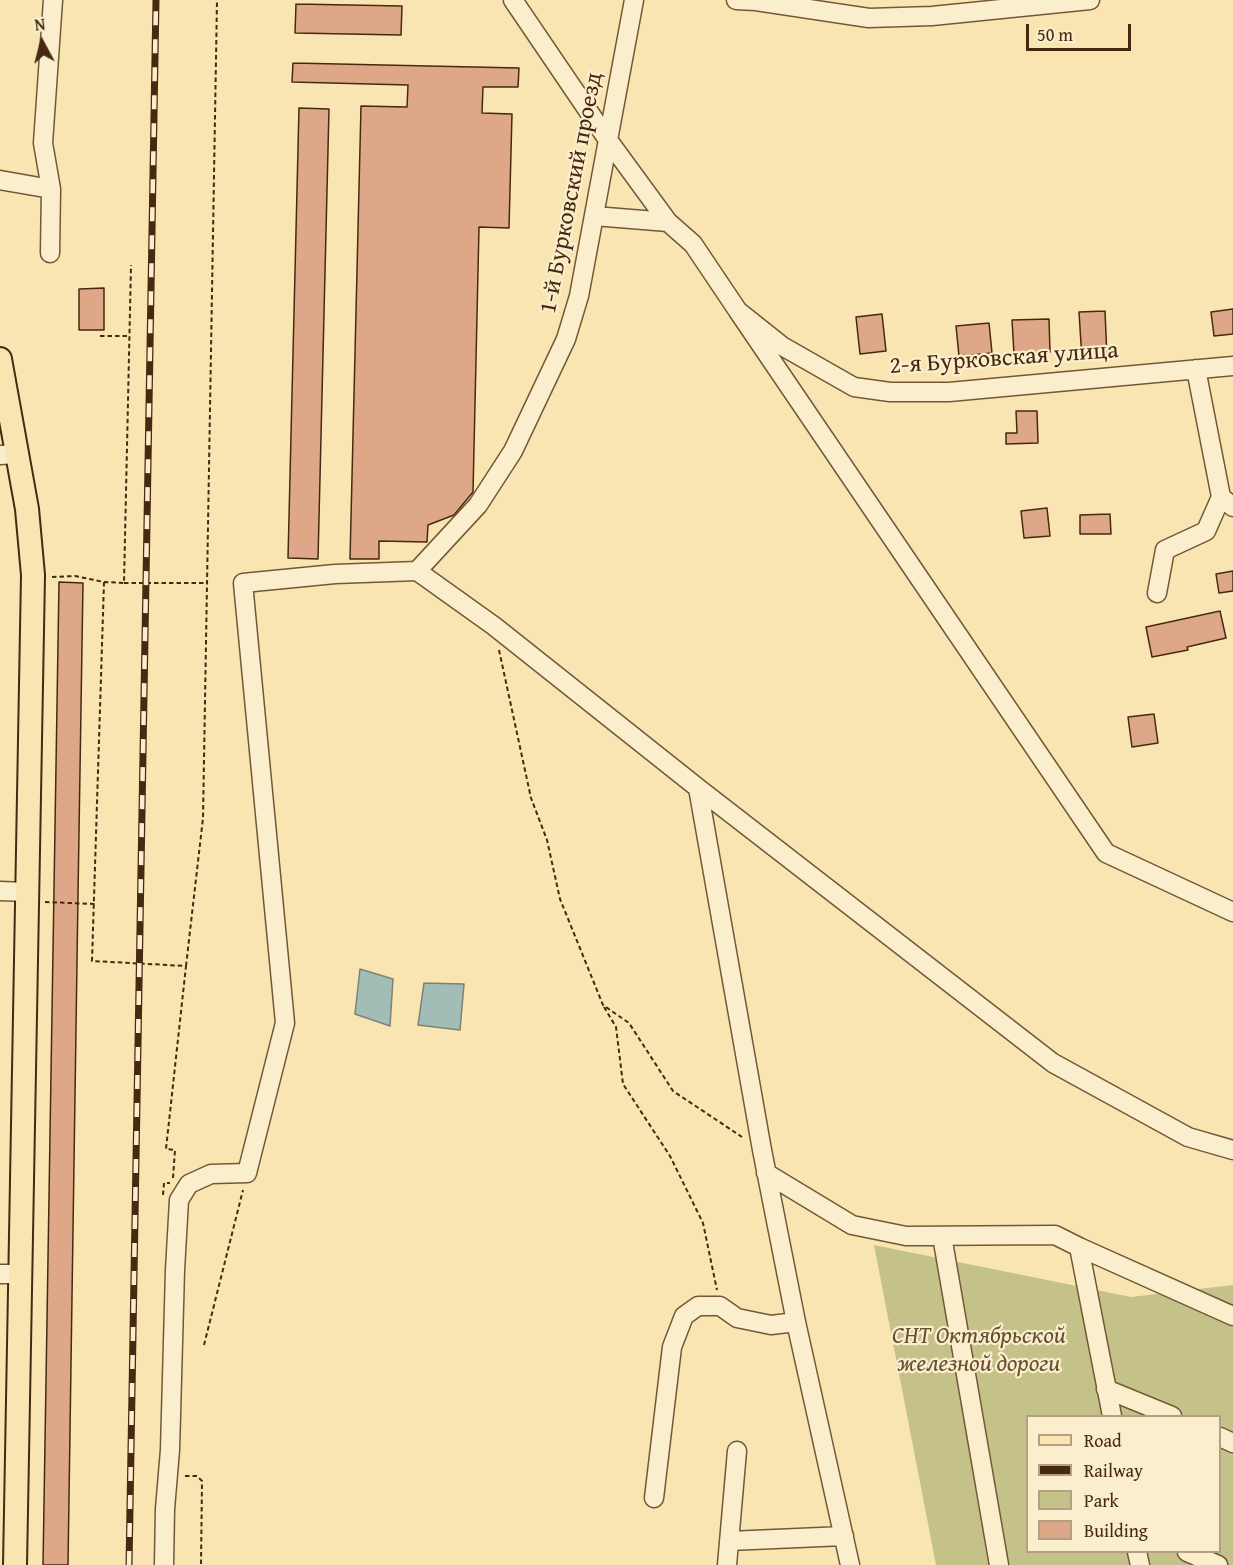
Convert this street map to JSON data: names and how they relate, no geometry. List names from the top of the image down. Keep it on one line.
{"streets":{"street":["1-й Бурковский проезд","2-я Бурковская улица"]},"crossings":[["1-й Бурковский проезд","2-я Бурковская улица"]],"parks":["СНТ Октябрьской железной дороги"],"legend":["Road","Railway","Park","Building"],"scale_bar":"50 m","north":"top"}
